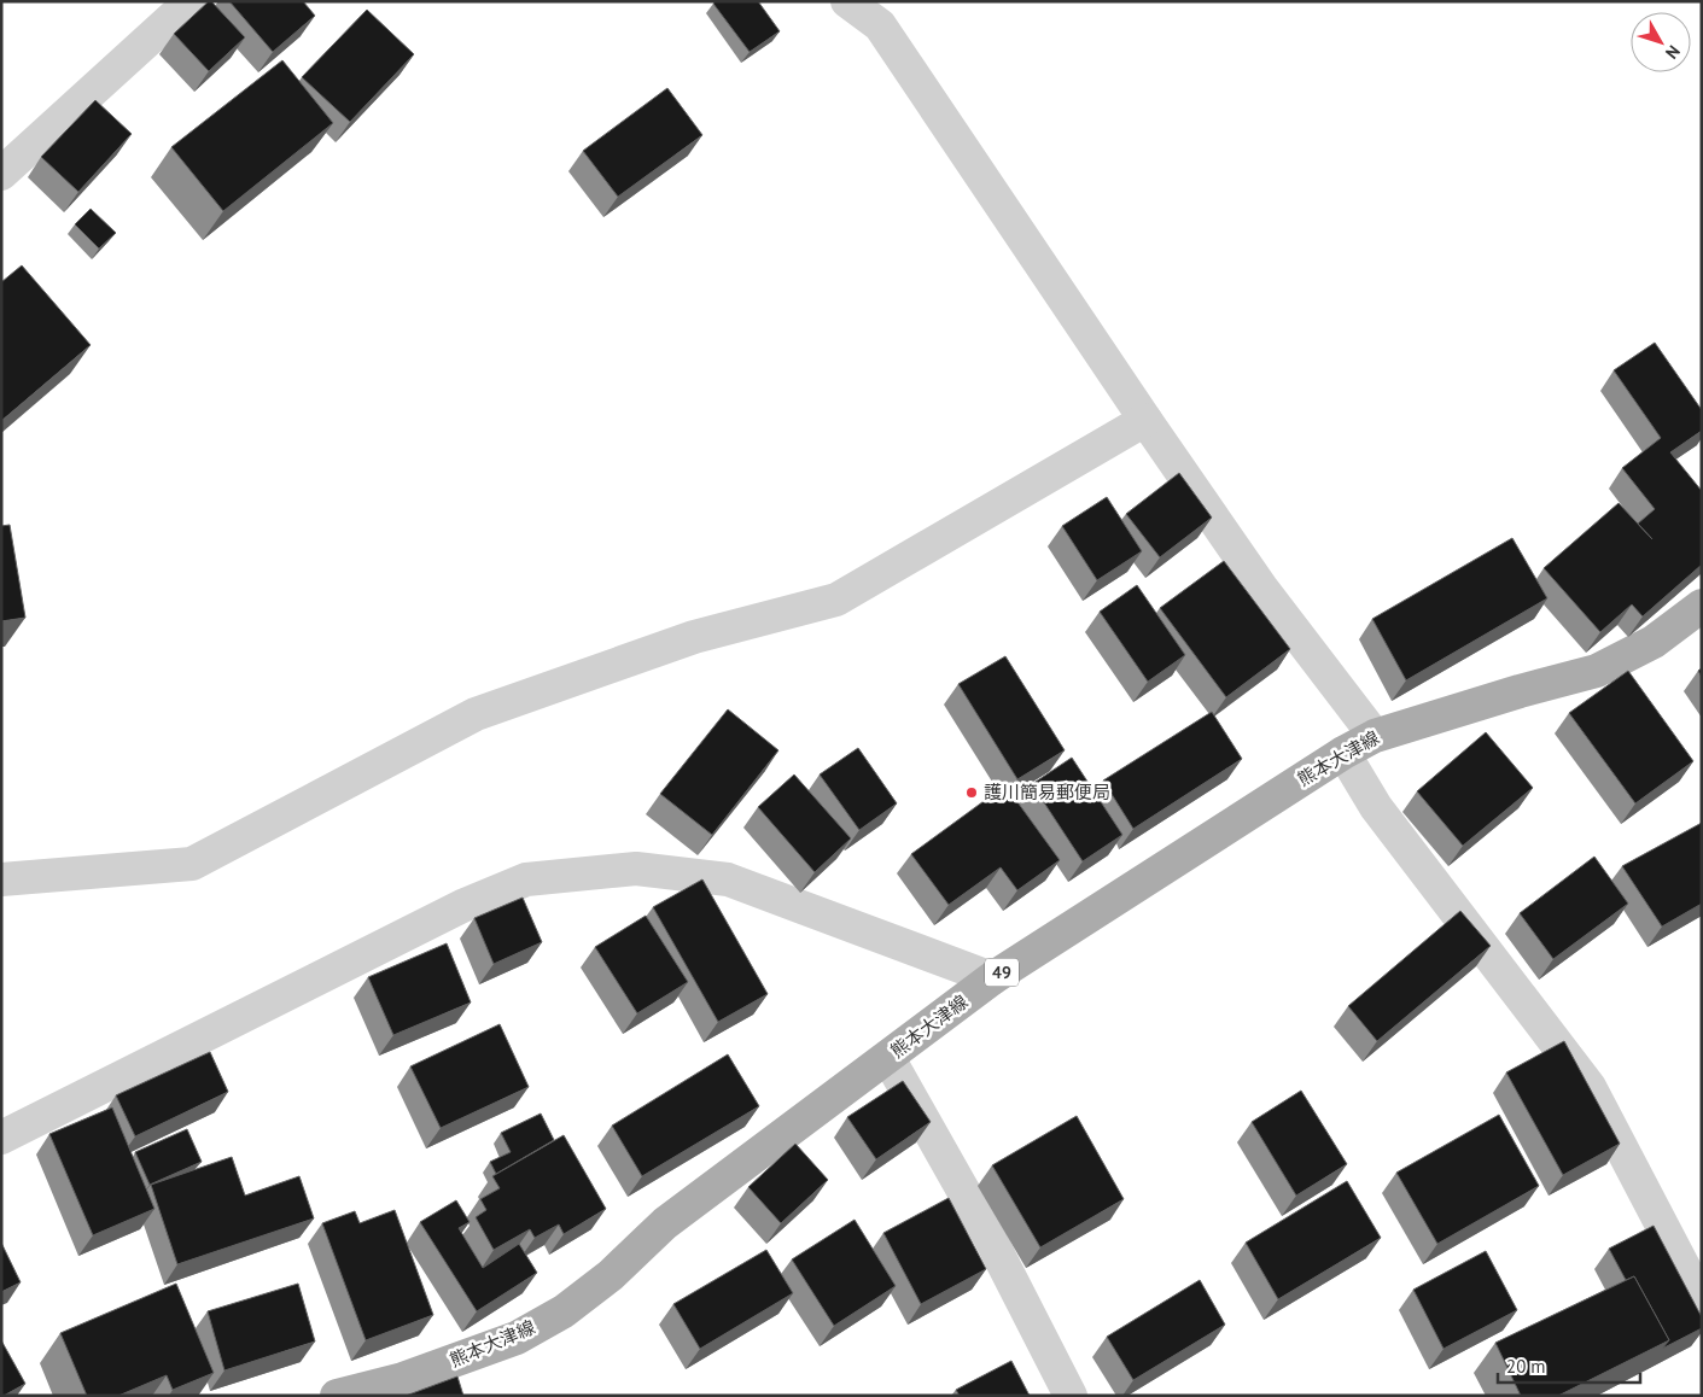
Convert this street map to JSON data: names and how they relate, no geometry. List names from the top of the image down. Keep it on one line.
{"streets":{"main road":["熊本大津線","49"]},"places":["護川簡易郵便局"],"scale_bar":"20 m","north":"bottom right"}
